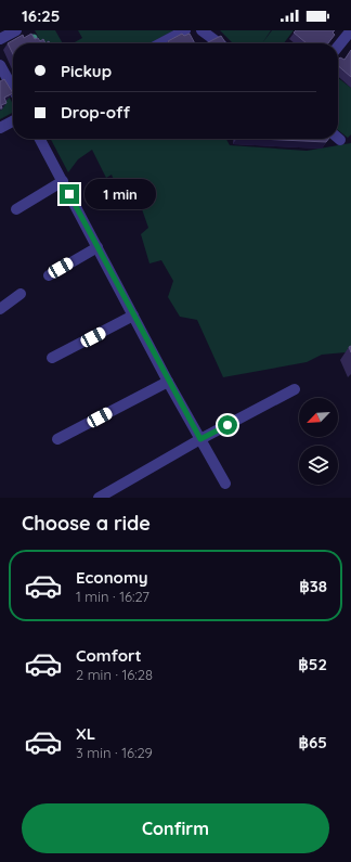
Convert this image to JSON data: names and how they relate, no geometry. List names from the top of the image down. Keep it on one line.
{"north":"bottom left","page":{"status":"16:25","banner":["Pickup","Drop-off"],"bubble":"1 min","heading":"Choose a ride","list":[{"name":"Economy","note":"1 min · 16:27","value":"฿38"},{"name":"Comfort","note":"2 min · 16:28","value":"฿52"},{"name":"XL","note":"3 min · 16:29","value":"฿65"}],"buttons":"Confirm"}}
